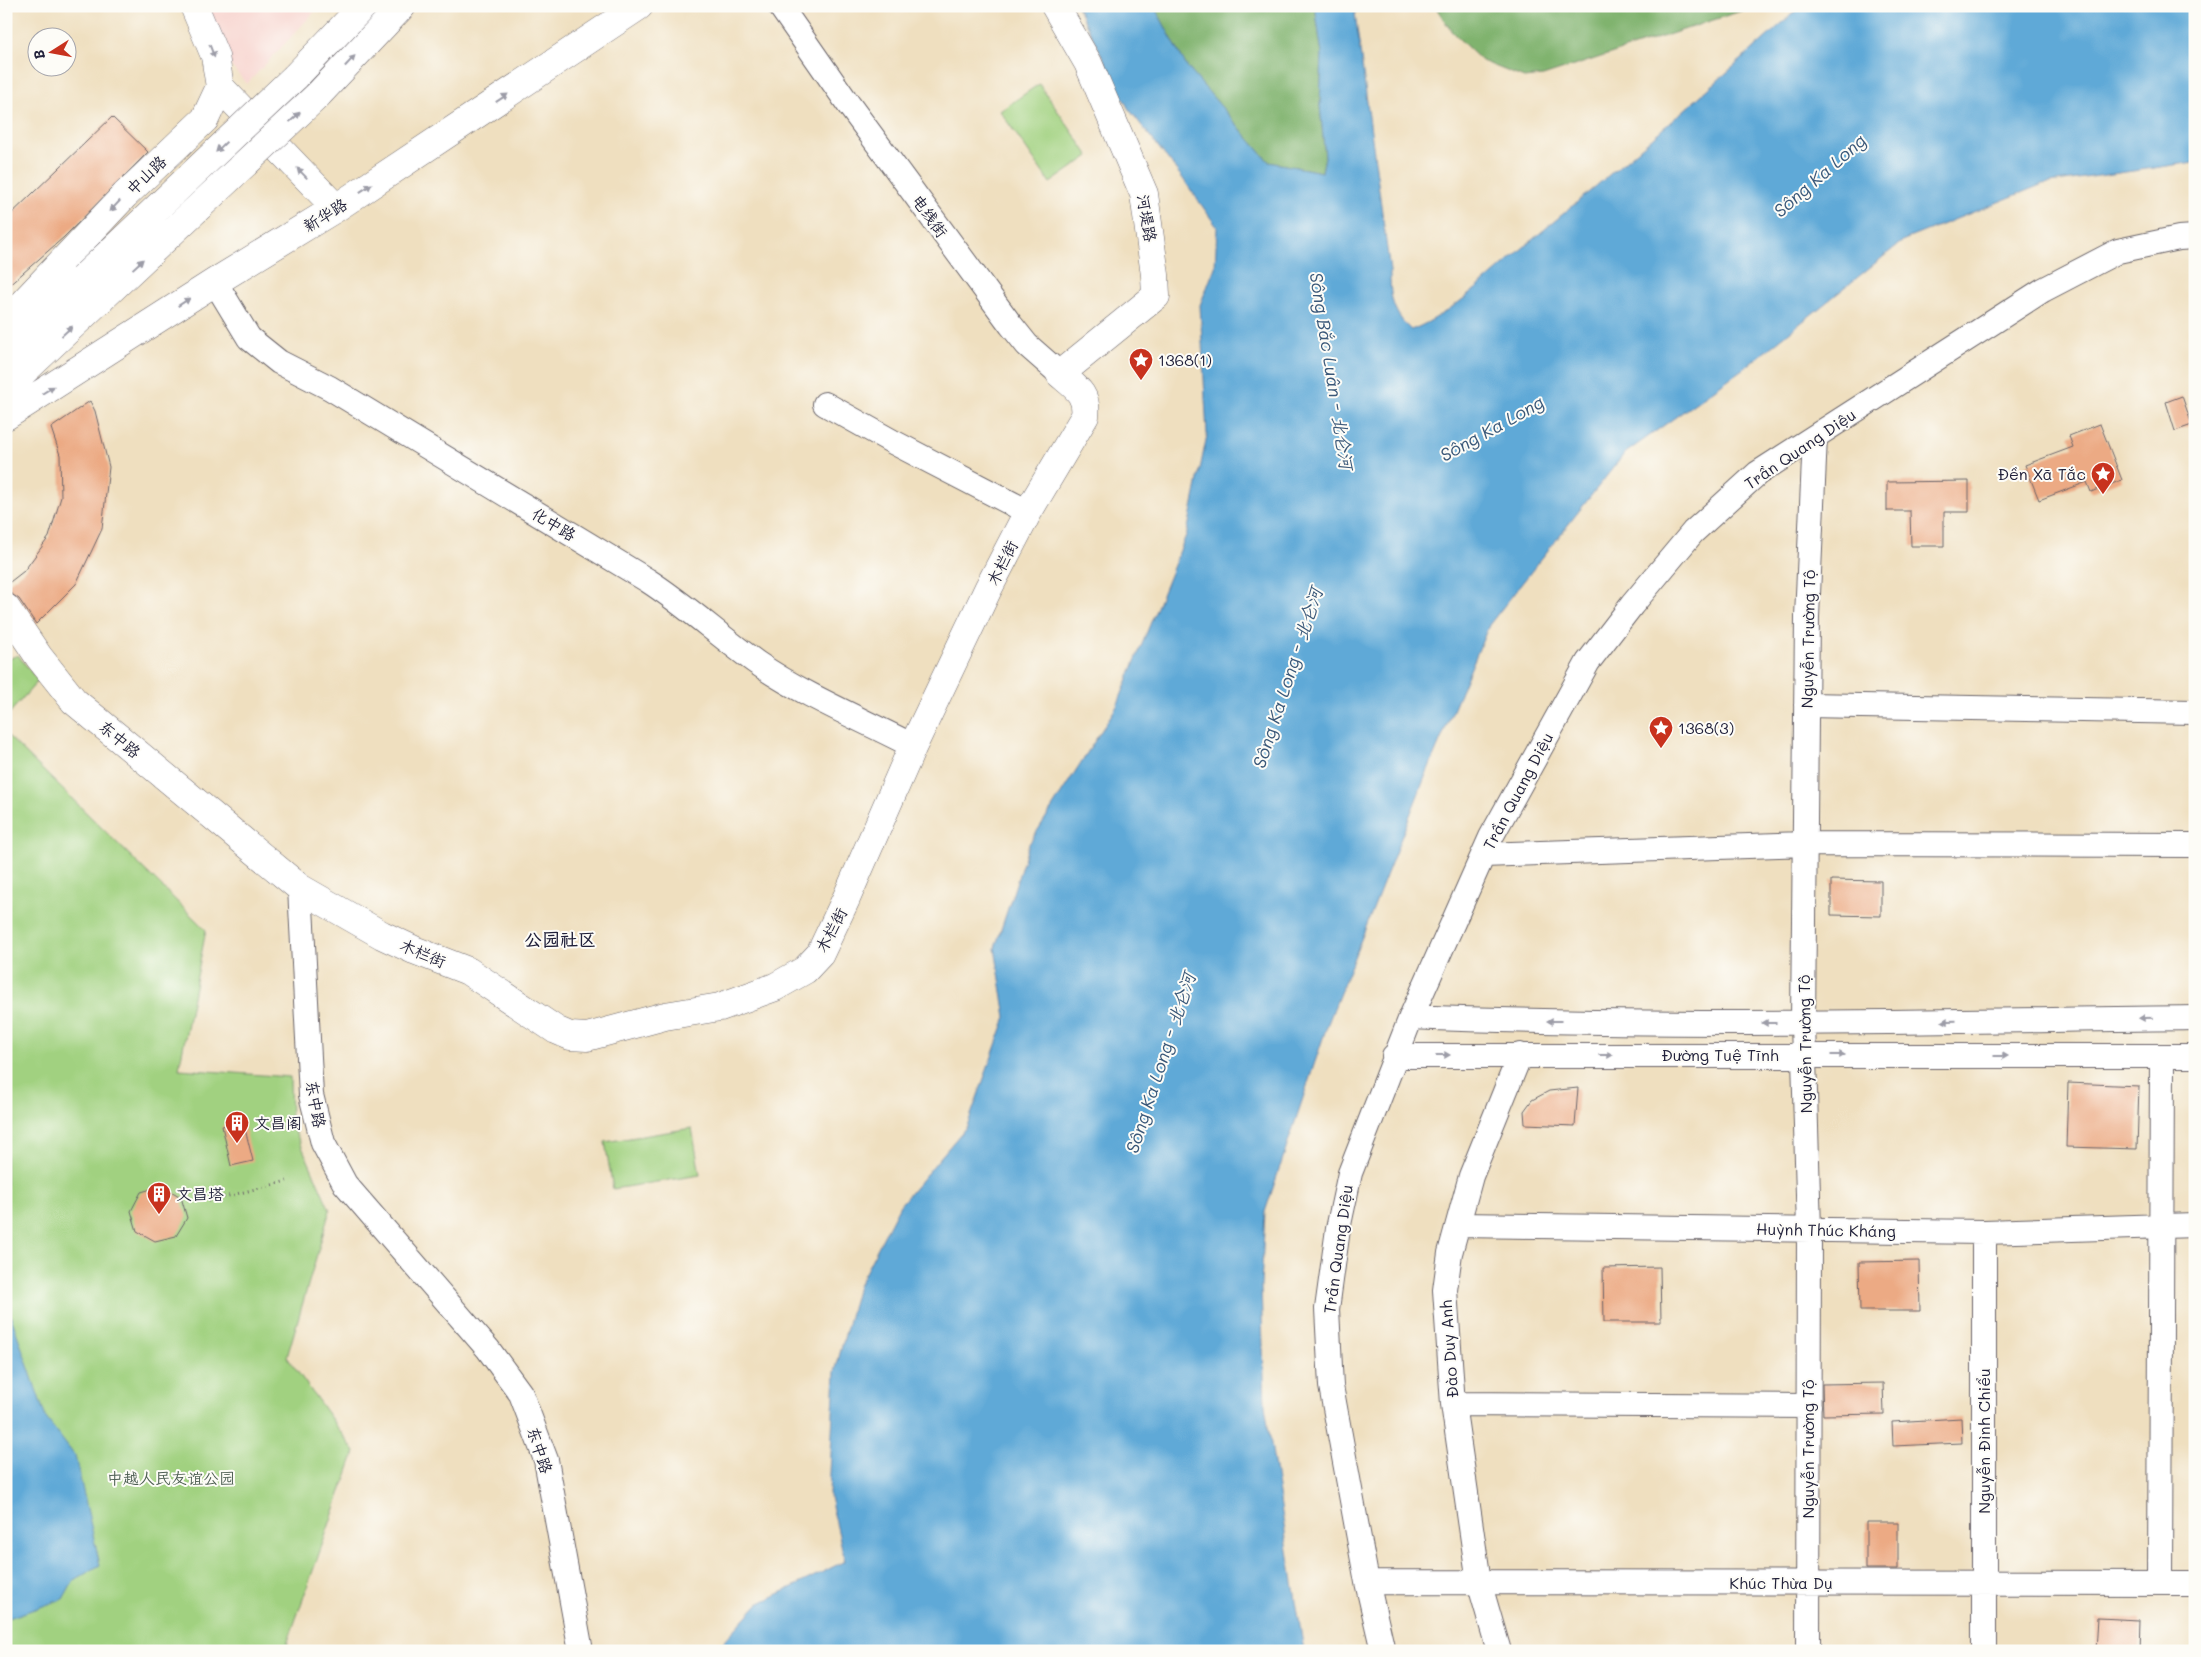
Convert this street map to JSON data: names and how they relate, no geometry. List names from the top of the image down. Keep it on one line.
{"streets":{"street":["中山路","新华路","电线街","河堤路","Trần Quang Diệu","化中路","木栏街","Nguyễn Trường Tộ","东中路","Đường Tuệ Tĩnh","Huỳnh Thúc Kháng","Đào Duy Anh","Nguyễn Đình Chiểu","Khúc Thừa Dụ"]},"crossings":[["新华路","化中路"],["电线街","河堤路"],["电线街","木栏街"],["Trần Quang Diệu","Nguyễn Trường Tộ"],["Trần Quang Diệu","Đường Tuệ Tĩnh"],["Trần Quang Diệu","Khúc Thừa Dụ"],["化中路","木栏街"],["木栏街","东中路"],["Nguyễn Trường Tộ","Đường Tuệ Tĩnh"],["Nguyễn Trường Tộ","Huỳnh Thúc Kháng"],["Nguyễn Trường Tộ","Khúc Thừa Dụ"],["Đường Tuệ Tĩnh","Đào Duy Anh"],["Huỳnh Thúc Kháng","Đào Duy Anh"],["Huỳnh Thúc Kháng","Nguyễn Đình Chiểu"],["Đào Duy Anh","Khúc Thừa Dụ"],["Nguyễn Đình Chiểu","Khúc Thừa Dụ"]],"districts":["公园社区"],"water":["Sông Ka Long","Sông Bắc Luân - 北仑河","Sông Ka Long - 北仑河"],"parks":["中越人民友谊公园"],"places":{"place":["1368(1)","Đền Xã Tắc","1368(3)"],"building":["文昌阁","文昌塔"]},"north":"left"}
